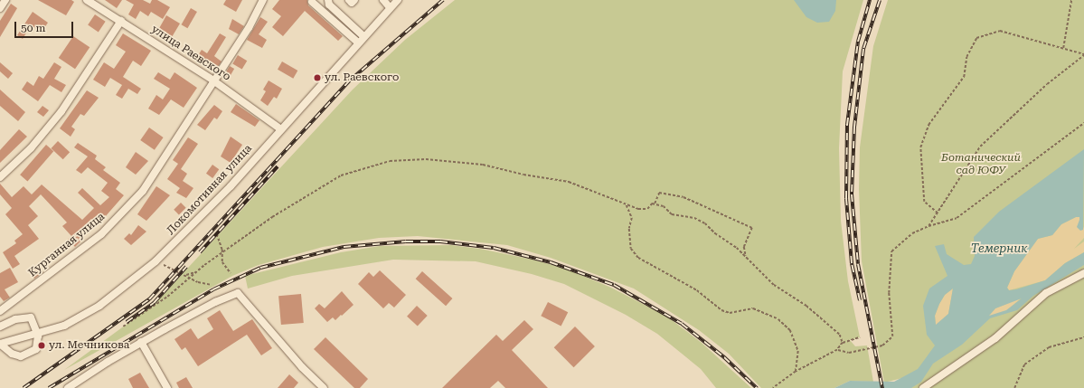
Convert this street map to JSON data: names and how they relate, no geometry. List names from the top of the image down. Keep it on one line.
{"streets":{"street":["улица Раевского","Локомотивная улица","Курганная улица"]},"crossings":[["улица Раевского","Локомотивная улица"],["улица Раевского","Курганная улица"]],"water":["Темерник"],"parks":["Ботанический сад ЮФУ"],"places":["ул. Раевского","ул. Мечникова"],"scale_bar":"50 m"}
